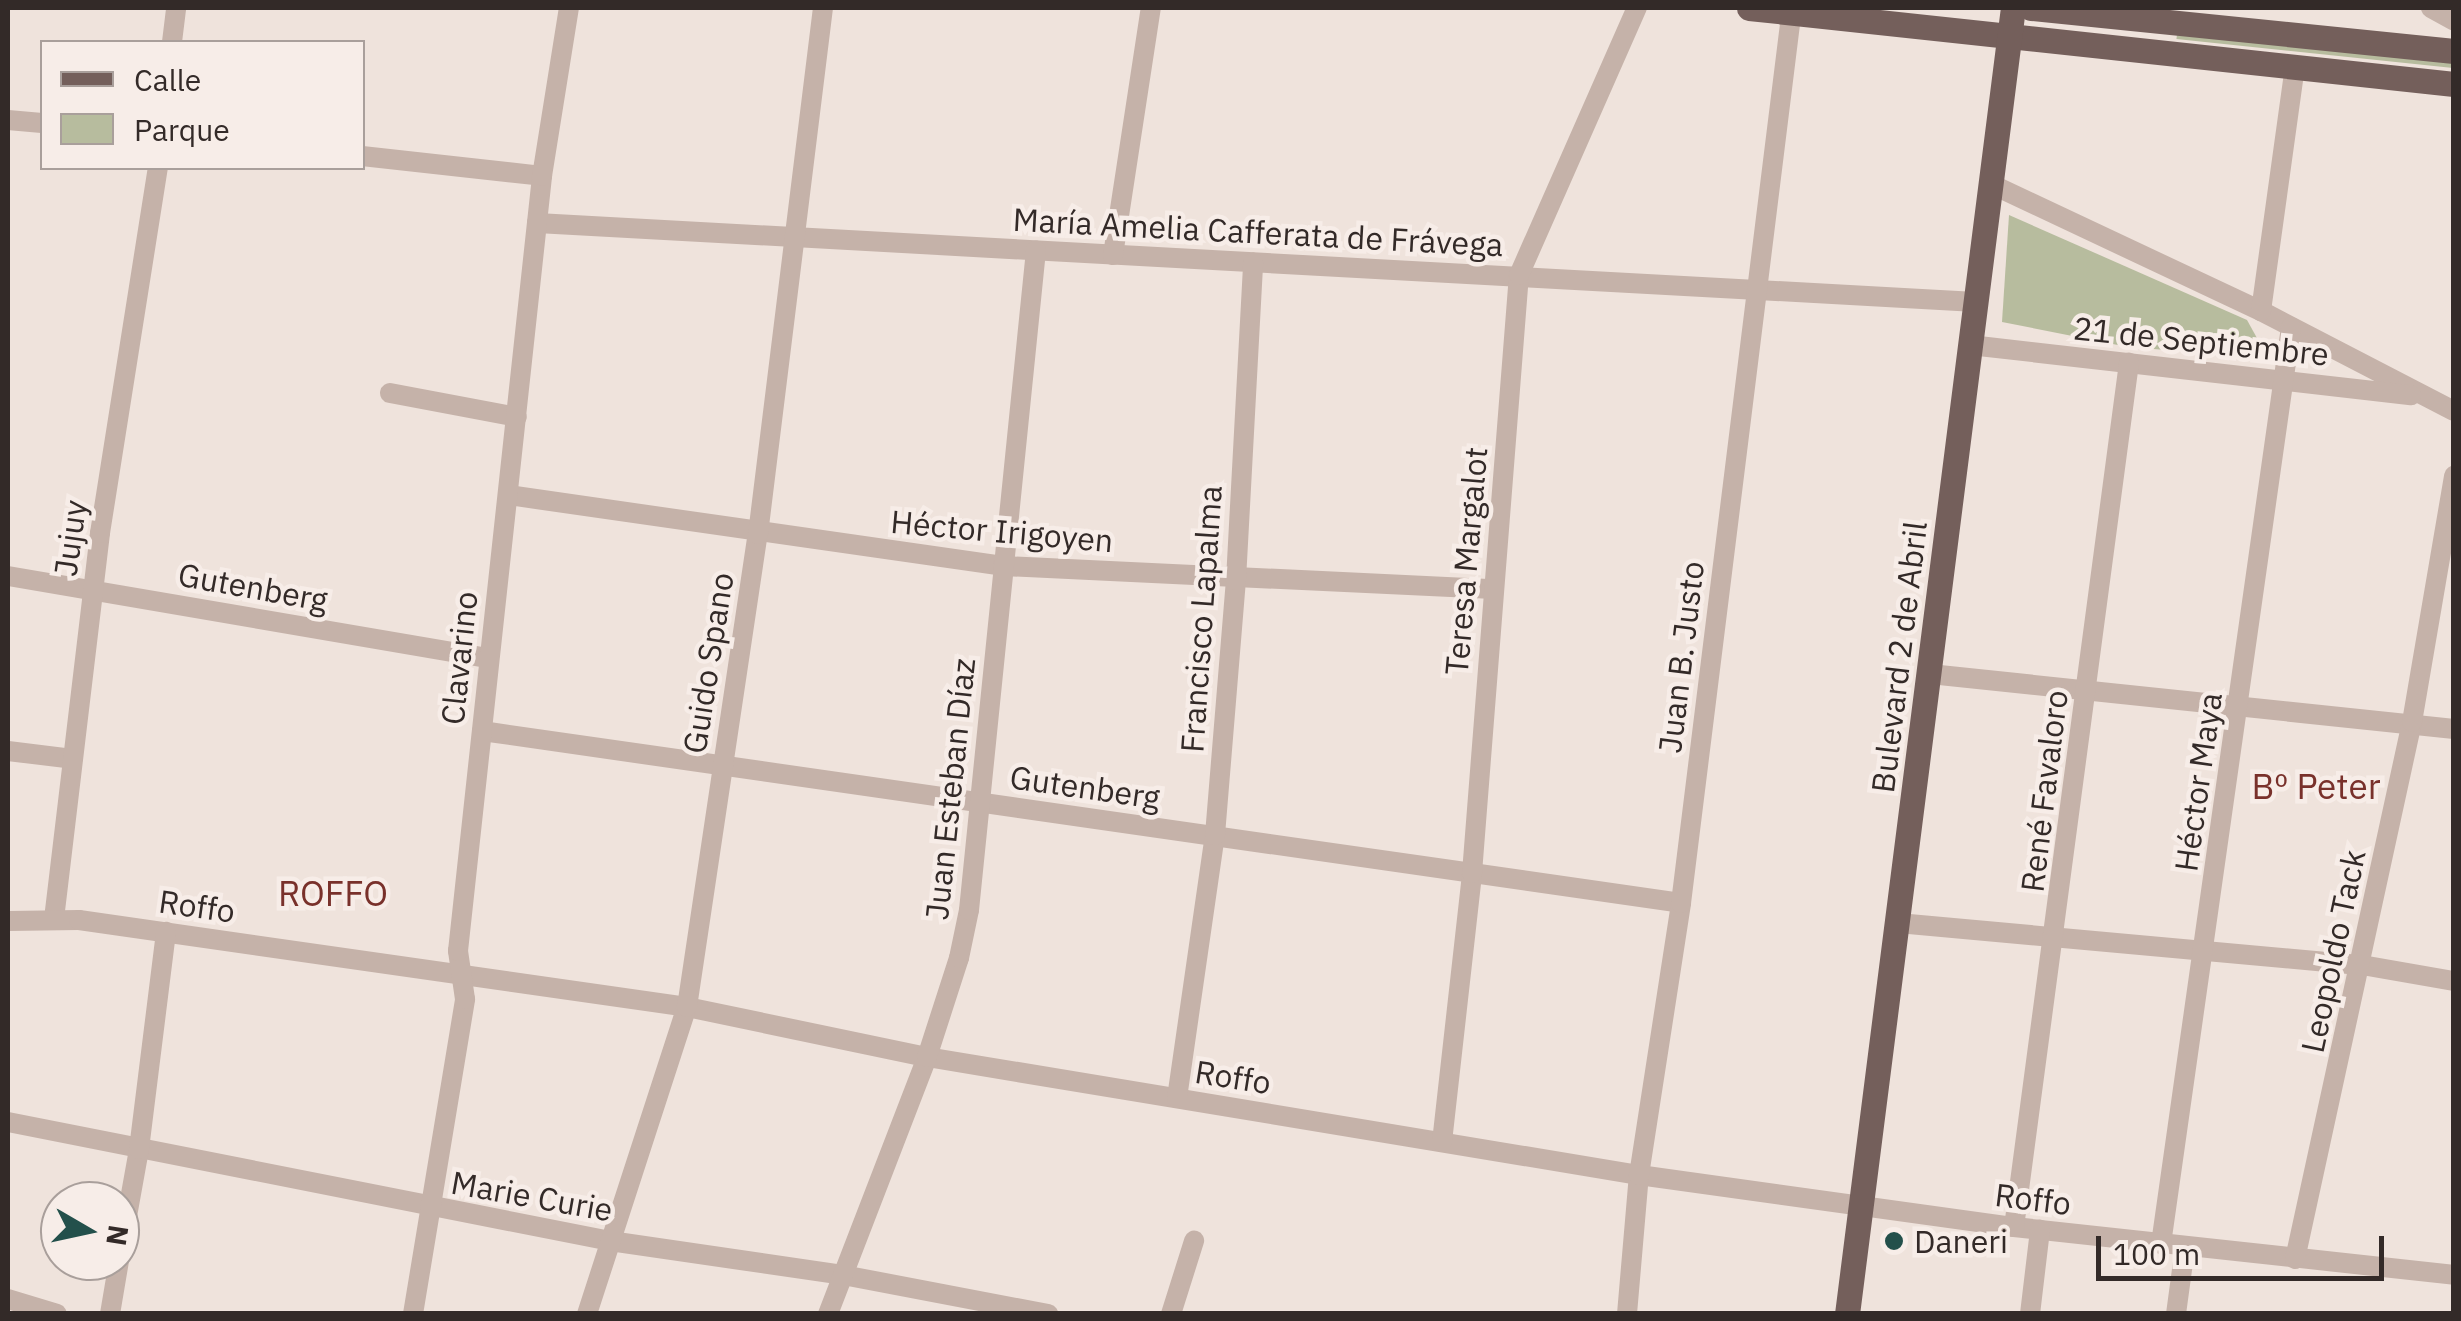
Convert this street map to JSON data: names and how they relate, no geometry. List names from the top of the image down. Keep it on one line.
{"streets":{"main road":["Bulevard 2 de Abril"],"street":["María Amelia Cafferata de Frávega","21 de Septiembre","Héctor Irigoyen","Jujuy","Teresa Margalot","Gutenberg","Francisco Lapalma","Juan B. Justo","Clavarino","Guido Spano","Héctor Maya","Juan Esteban Díaz","René Favaloro","Roffo","Leopoldo Tack","Marie Curie"]},"crossings":[["María Amelia Cafferata de Frávega","Teresa Margalot"],["María Amelia Cafferata de Frávega","Francisco Lapalma"],["María Amelia Cafferata de Frávega","Juan B. Justo"],["María Amelia Cafferata de Frávega","Bulevard 2 de Abril"],["María Amelia Cafferata de Frávega","Clavarino"],["María Amelia Cafferata de Frávega","Guido Spano"],["María Amelia Cafferata de Frávega","Juan Esteban Díaz"],["21 de Septiembre","Bulevard 2 de Abril"],["21 de Septiembre","Héctor Maya"],["21 de Septiembre","René Favaloro"],["Héctor Irigoyen","Teresa Margalot"],["Héctor Irigoyen","Francisco Lapalma"],["Héctor Irigoyen","Clavarino"],["Héctor Irigoyen","Guido Spano"],["Héctor Irigoyen","Juan Esteban Díaz"],["Jujuy","Gutenberg"],["Jujuy","Roffo"],["Teresa Margalot","Gutenberg"],["Teresa Margalot","Roffo"],["Gutenberg","Francisco Lapalma"],["Gutenberg","Juan B. Justo"],["Gutenberg","Clavarino"],["Gutenberg","Guido Spano"],["Gutenberg","Juan Esteban Díaz"],["Francisco Lapalma","Roffo"],["Juan B. Justo","Roffo"],["Bulevard 2 de Abril","Roffo"],["Clavarino","Roffo"],["Clavarino","Marie Curie"],["Guido Spano","Roffo"],["Guido Spano","Marie Curie"],["Héctor Maya","Roffo"],["Juan Esteban Díaz","Roffo"],["Juan Esteban Díaz","Marie Curie"],["René Favaloro","Roffo"],["Roffo","Leopoldo Tack"]],"districts":["Bº Peter","ROFFO"],"places":["Daneri"],"legend":["Calle","Parque"],"scale_bar":"100 m","north":"right"}
